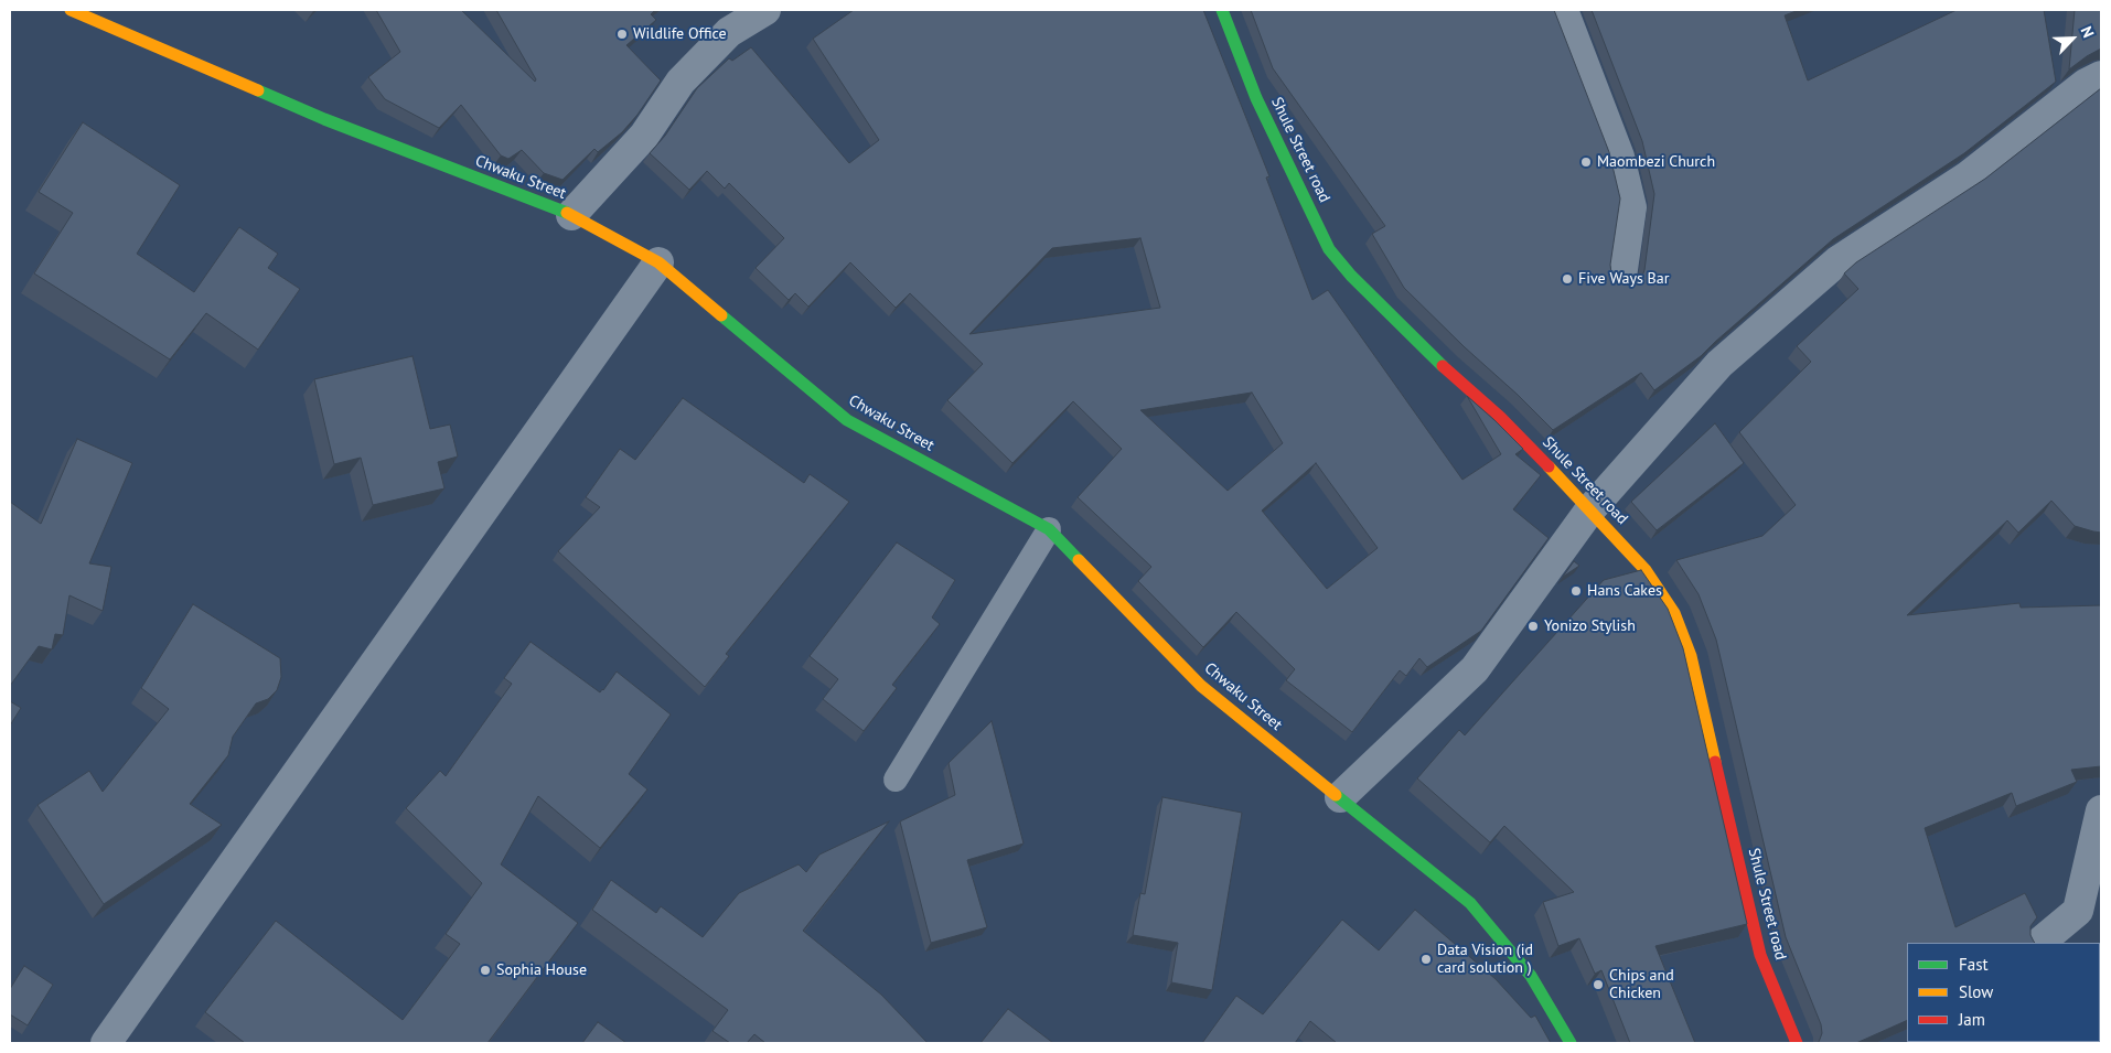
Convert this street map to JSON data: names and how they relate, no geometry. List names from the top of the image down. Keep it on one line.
{"streets":{"main road":["Shule Street road","Chwaku Street"]},"places":["Wildlife Office","Maombezi Church","Five Ways Bar","Hans Cakes","Yonizo Stylish","Data Vision (id card solution )","Sophia House","Chips and Chicken"],"legend":["Fast","Slow","Jam"],"north":"top right"}
